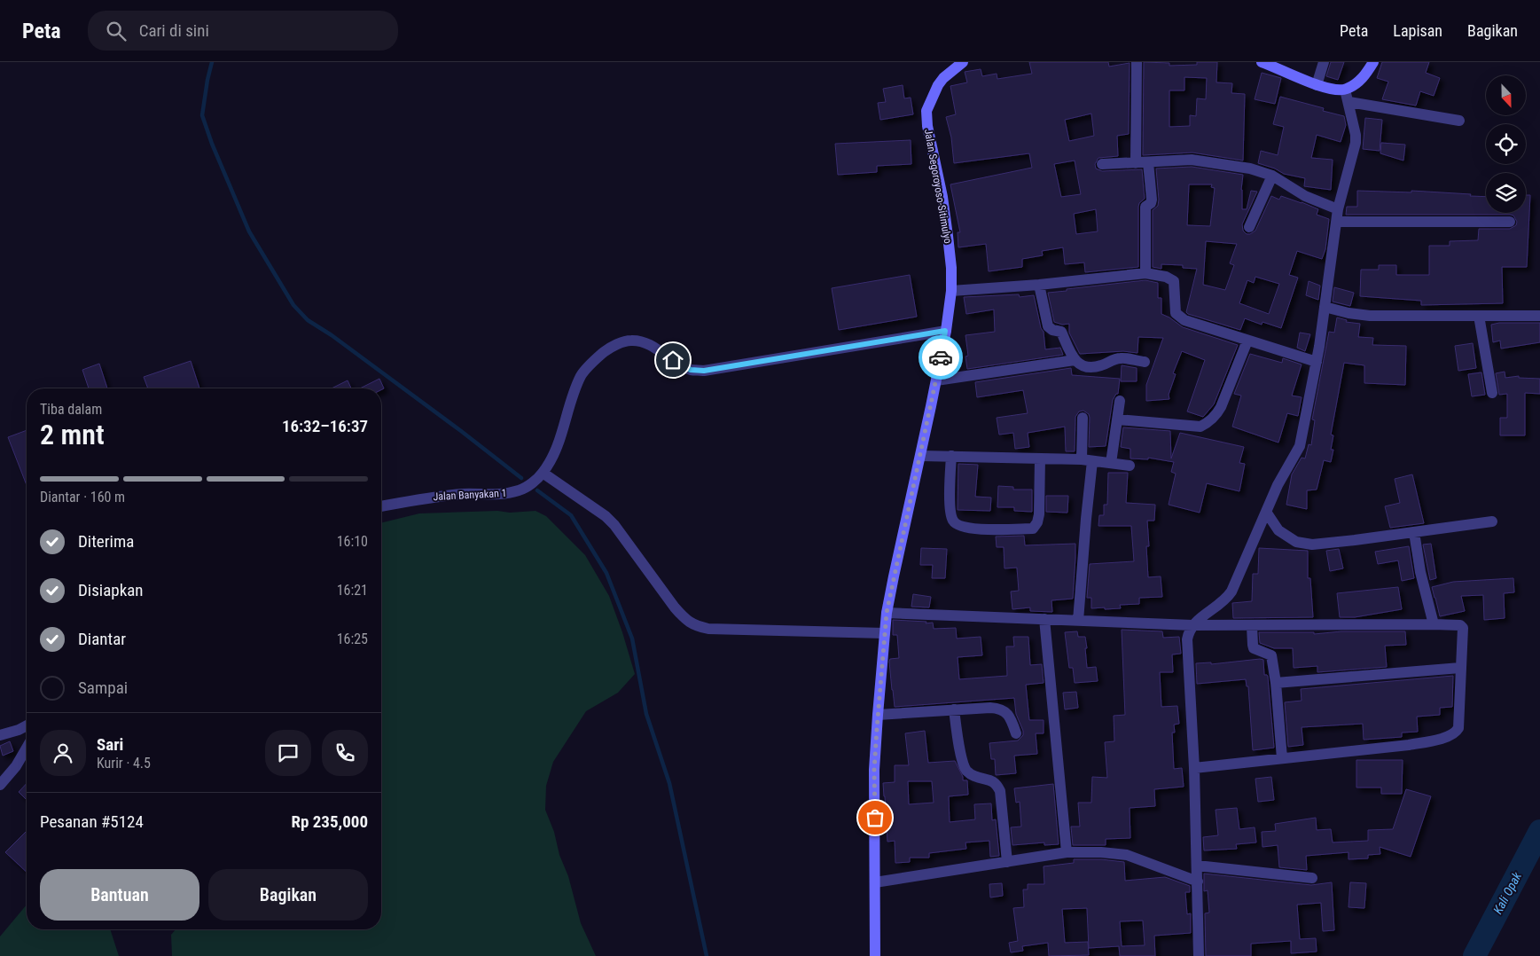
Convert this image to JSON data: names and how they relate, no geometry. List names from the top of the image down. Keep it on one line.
{"streets":{"main road":["Jalan Segoroyoso-Sitimulyo"],"street":["Jalan Banyakan 1"]},"crossings":[["Jalan Segoroyoso-Sitimulyo","Jalan Banyakan 1"]],"water":["Kali Opak"],"north":"bottom","page":{"header":"Peta","search":"Cari di sini","nav":["Peta","Lapisan","Bagikan"],"heading":["2 mnt","Tiba dalam","16:32–16:37"],"panel":["Sari","Kurir · 4.5","Pesanan #5124","Rp 235,000"],"bar":"Diantar · 160 m","list":[["Diterima","16:10"],["Disiapkan","16:21"],["Diantar","16:25"],"Sampai"],"buttons":["Bantuan","Bagikan"]}}
